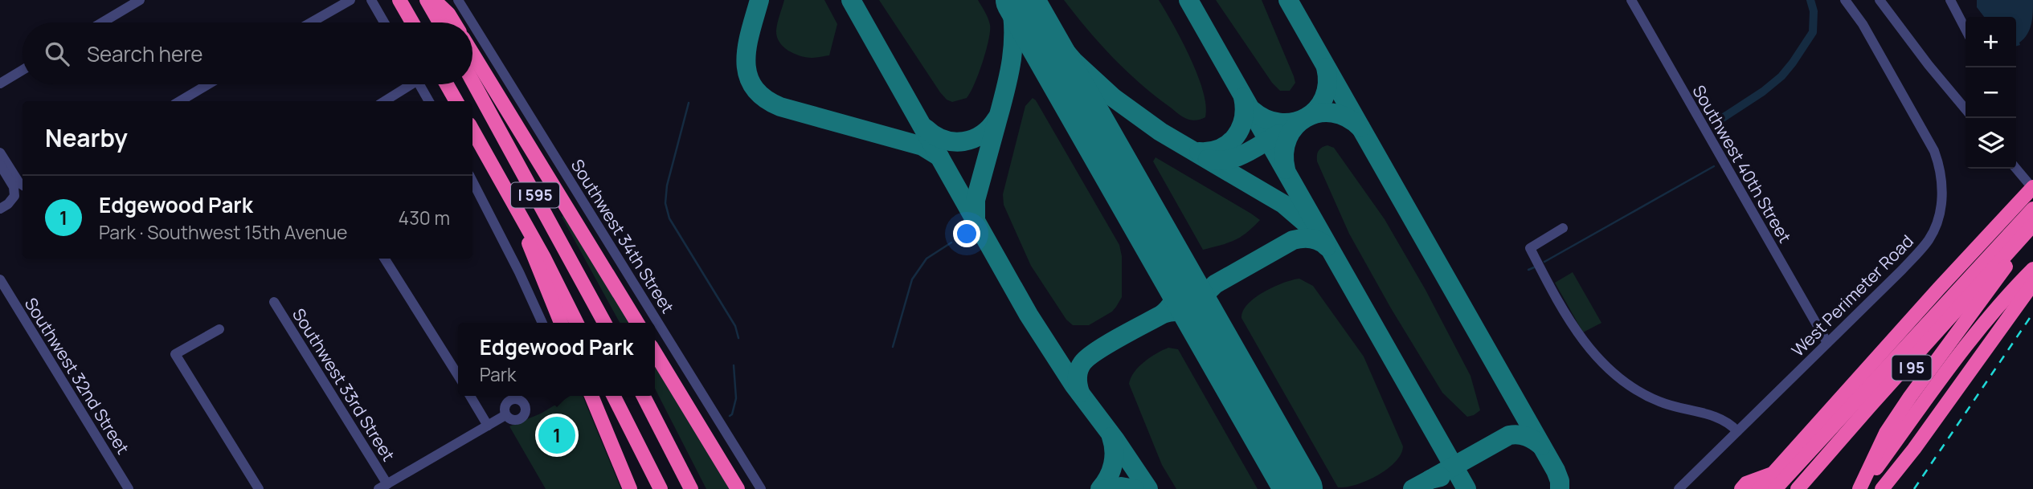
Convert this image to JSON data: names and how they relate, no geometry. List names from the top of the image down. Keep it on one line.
{"streets":{"highway":["I 595","I 95"],"street":["Southwest 40th Street","Southwest 34th Street","West Perimeter Road","Southwest 32nd Street","Southwest 33rd Street"]},"crossings":[["Southwest 40th Street","West Perimeter Road"]],"page":{"map_buttons":["+","−"],"search":"Search here","heading":"Nearby","list":[{"mark":"1","name":"Edgewood Park","note":"Park · Southwest 15th Avenue","value":"430 m"}],"popup":["Edgewood Park","Park"],"pins":"1"}}
